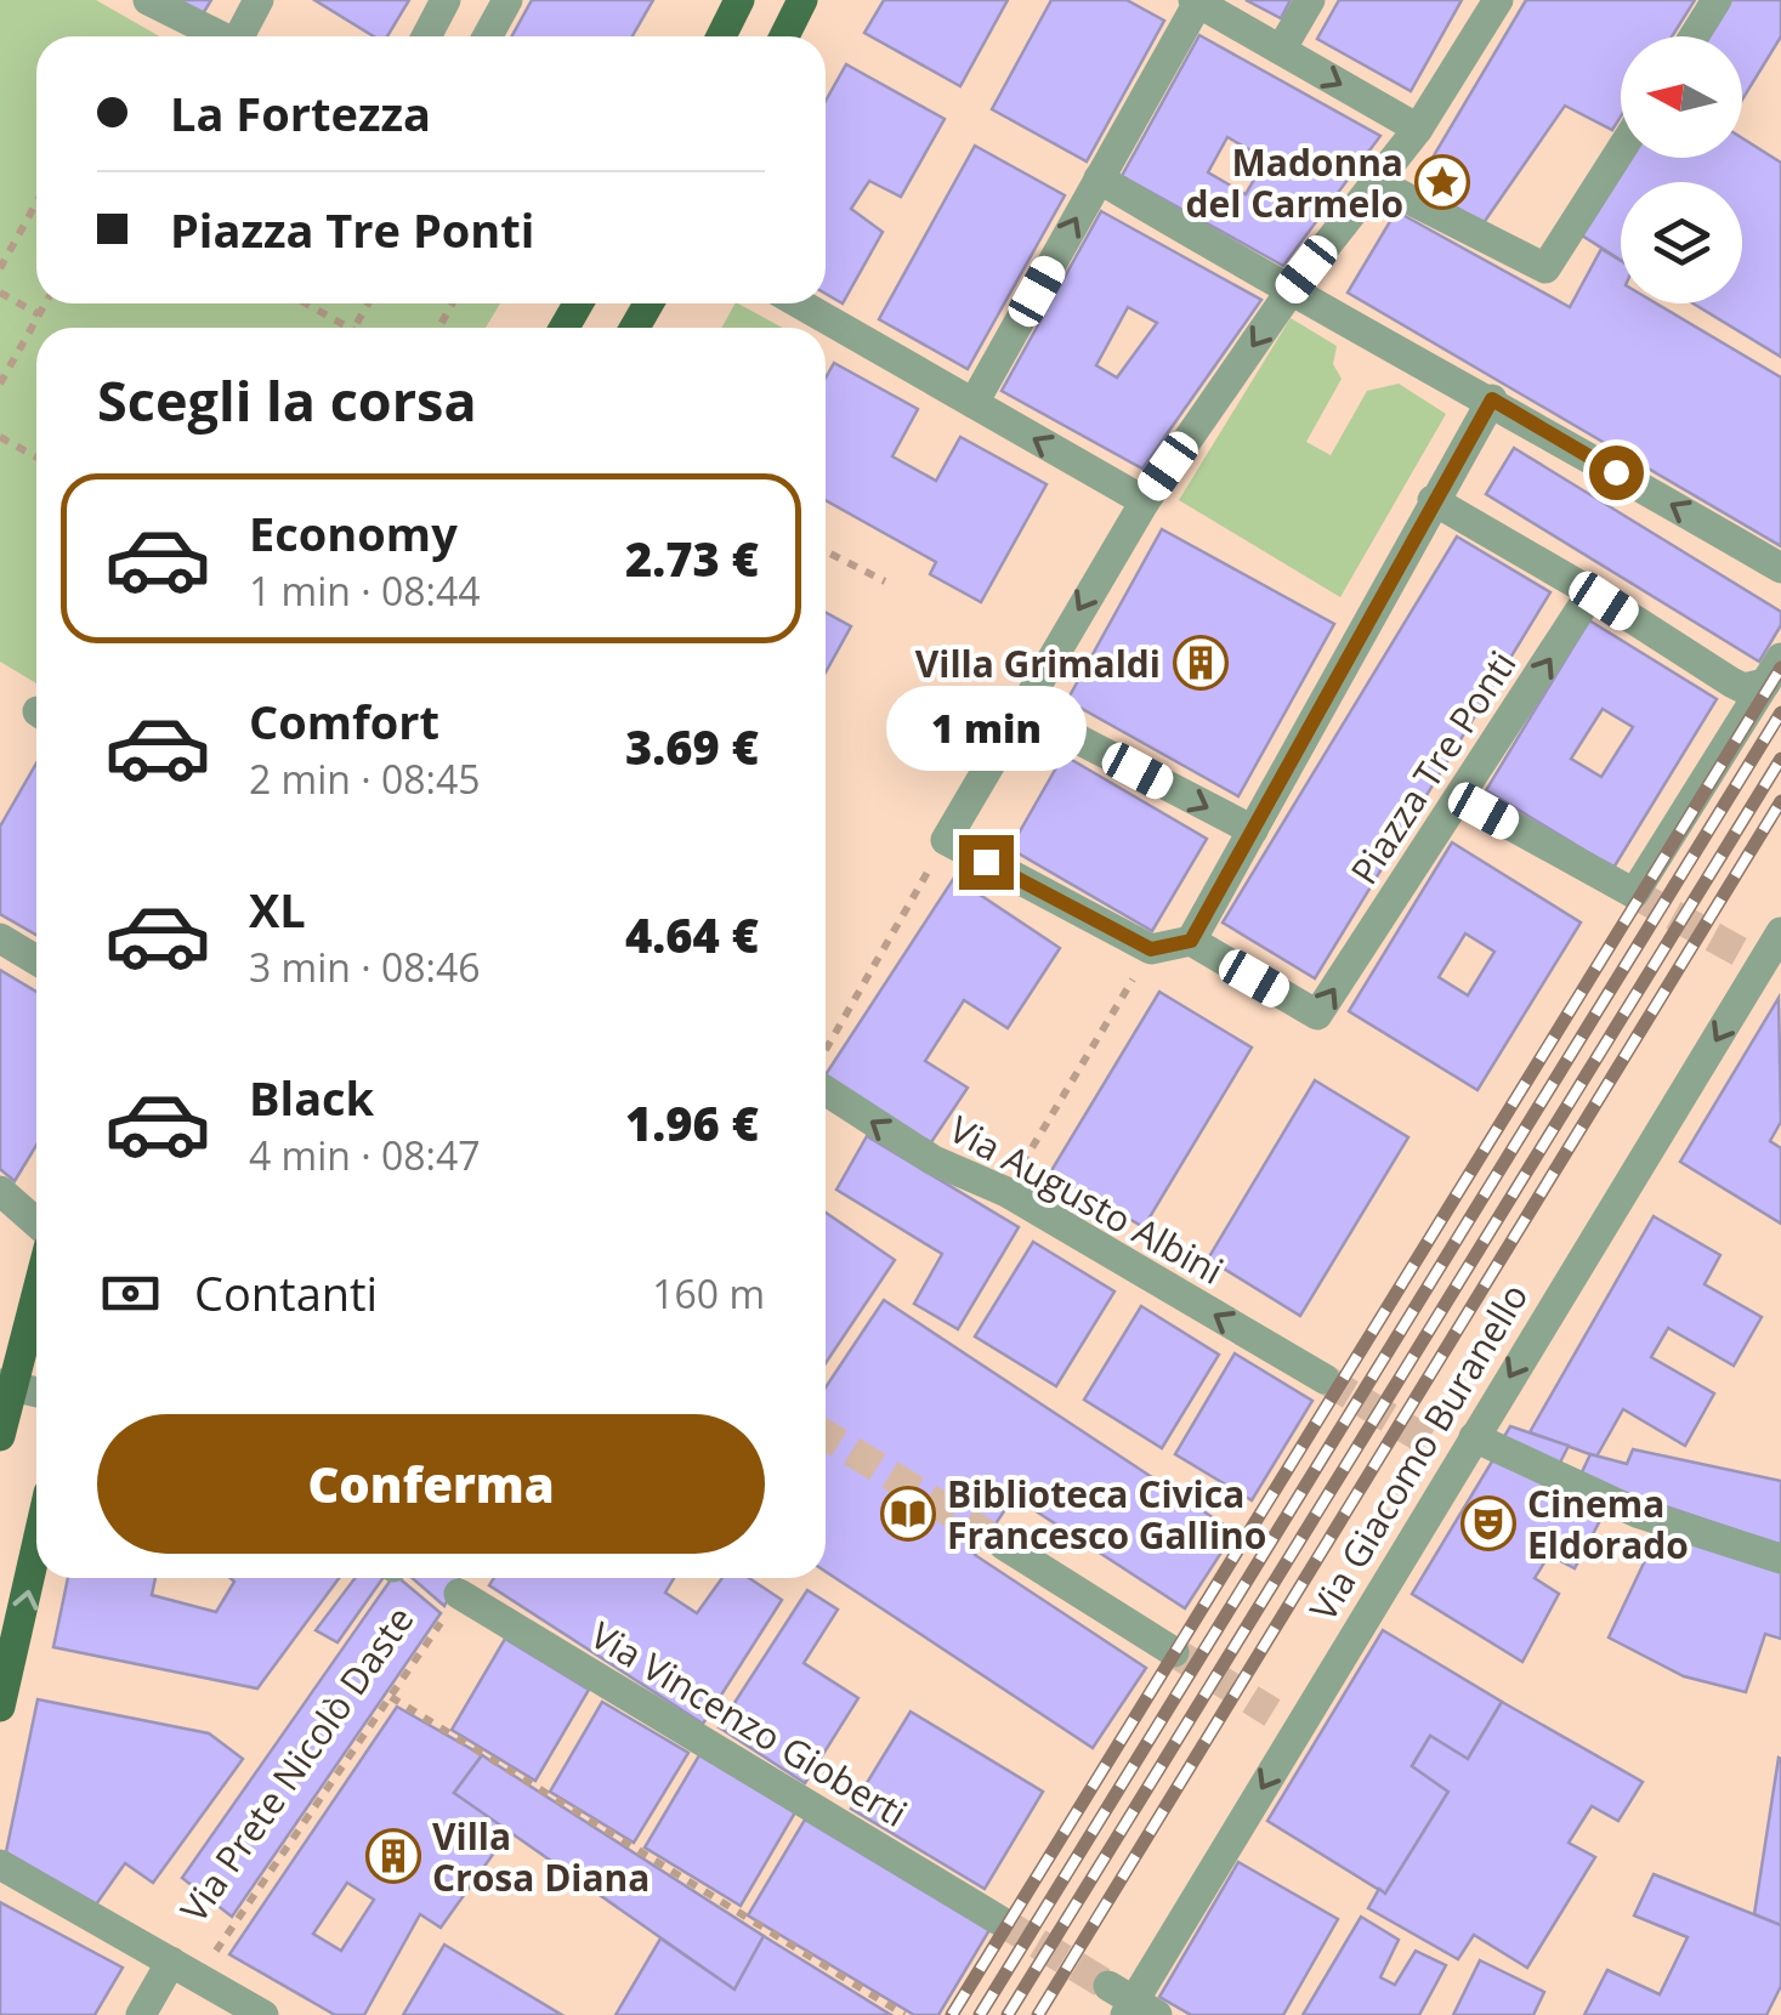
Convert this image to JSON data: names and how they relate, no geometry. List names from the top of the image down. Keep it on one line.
{"streets":{"street":["Piazza Tre Ponti","Via Augusto Albini","Via Giacomo Buranello","Via Vincenzo Gioberti","Via Prete Nicolò Daste"]},"crossings":[["Via Vincenzo Gioberti","Via Prete Nicolò Daste"]],"one_way":["Via Augusto Albini","Via Giacomo Buranello"],"places":{"place":["Madonna del Carmelo"],"building":["Villa Grimaldi","Villa Crosa Diana"],"library":["Biblioteca Civica Francesco Gallino"],"theatre":["Cinema Eldorado"]},"north":"left","page":{"banner":["La Fortezza","Piazza Tre Ponti"],"heading":"Scegli la corsa","list":[{"name":"Economy","note":"1 min · 08:44","value":"2.73 €"},{"name":"Comfort","note":"2 min · 08:45","value":"3.69 €"},{"name":"XL","note":"3 min · 08:46","value":"4.64 €"},{"name":"Black","note":"4 min · 08:47","value":"1.96 €"}],"bubble":"1 min","pay":["Contanti","160 m"],"buttons":"Conferma"}}
